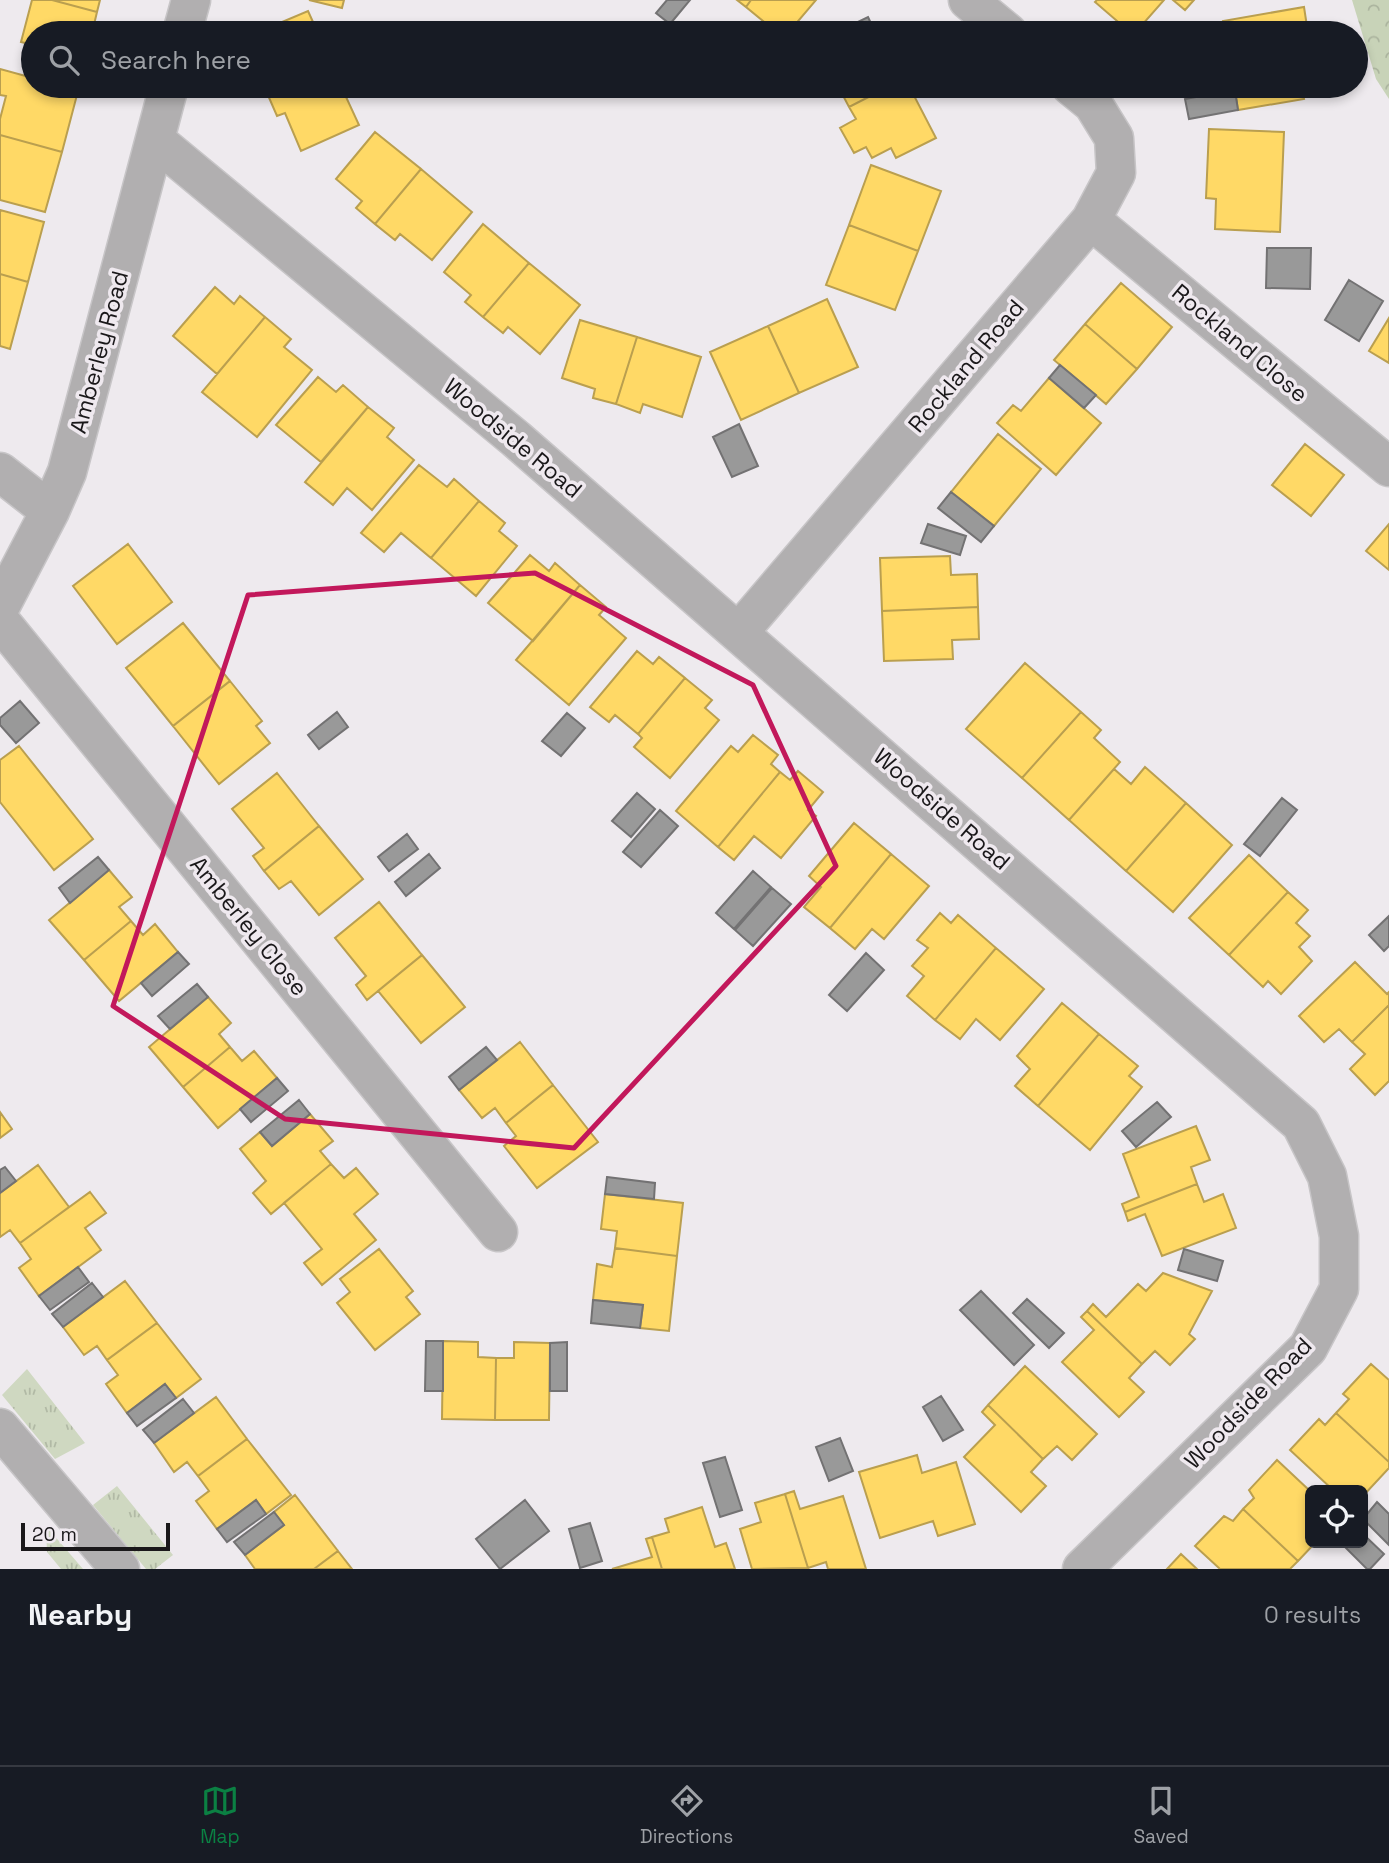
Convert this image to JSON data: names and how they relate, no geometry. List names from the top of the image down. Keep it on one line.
{"streets":{"street":["Rockland Close","Amberley Road","Rockland Road","Woodside Road","Amberley Close"]},"crossings":[["Rockland Close","Rockland Road"],["Amberley Road","Woodside Road"],["Rockland Road","Woodside Road"]],"scale_bar":"20 m","page":{"search":"Search here","scale":"20 m","heading":["Nearby","0 results"],"nav":["Map","Directions","Saved"]}}
